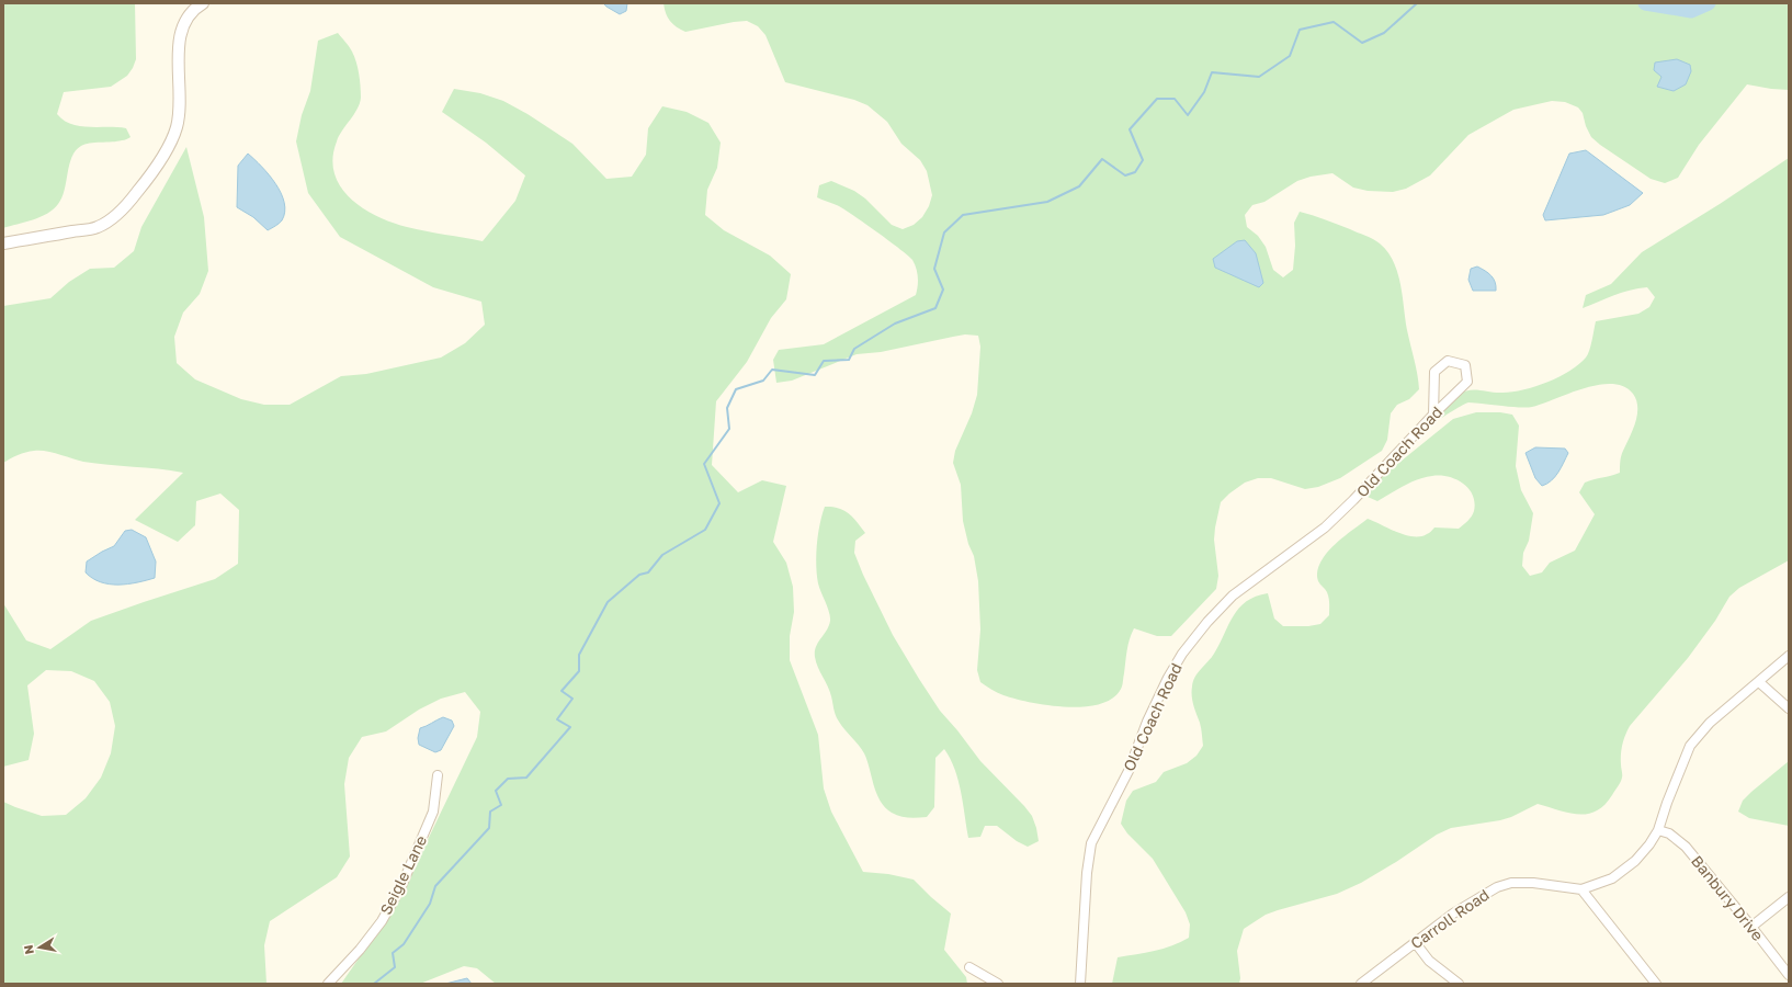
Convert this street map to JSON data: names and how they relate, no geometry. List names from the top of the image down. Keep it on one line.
{"streets":{"street":["Old Coach Road","Seigle Lane","Banbury Drive","Carroll Road"]},"crossings":[["Banbury Drive","Carroll Road"]],"north":"left"}
